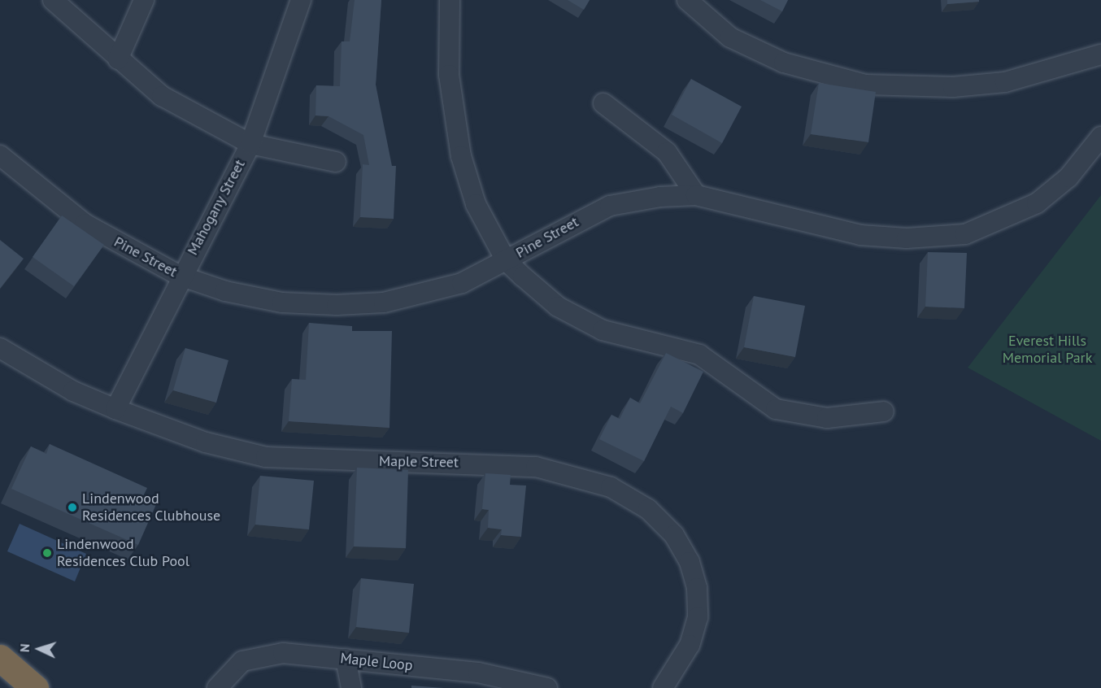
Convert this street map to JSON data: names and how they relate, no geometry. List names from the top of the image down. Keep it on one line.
{"streets":{"street":["Mahogany Street","Pine Street","Maple Street","Maple Loop"]},"crossings":[["Mahogany Street","Pine Street"],["Mahogany Street","Maple Street"]],"parks":["Everest Hills Memorial Park"],"places":["Lindenwood Residences Clubhouse","Lindenwood Residences Club Pool"],"north":"left"}
